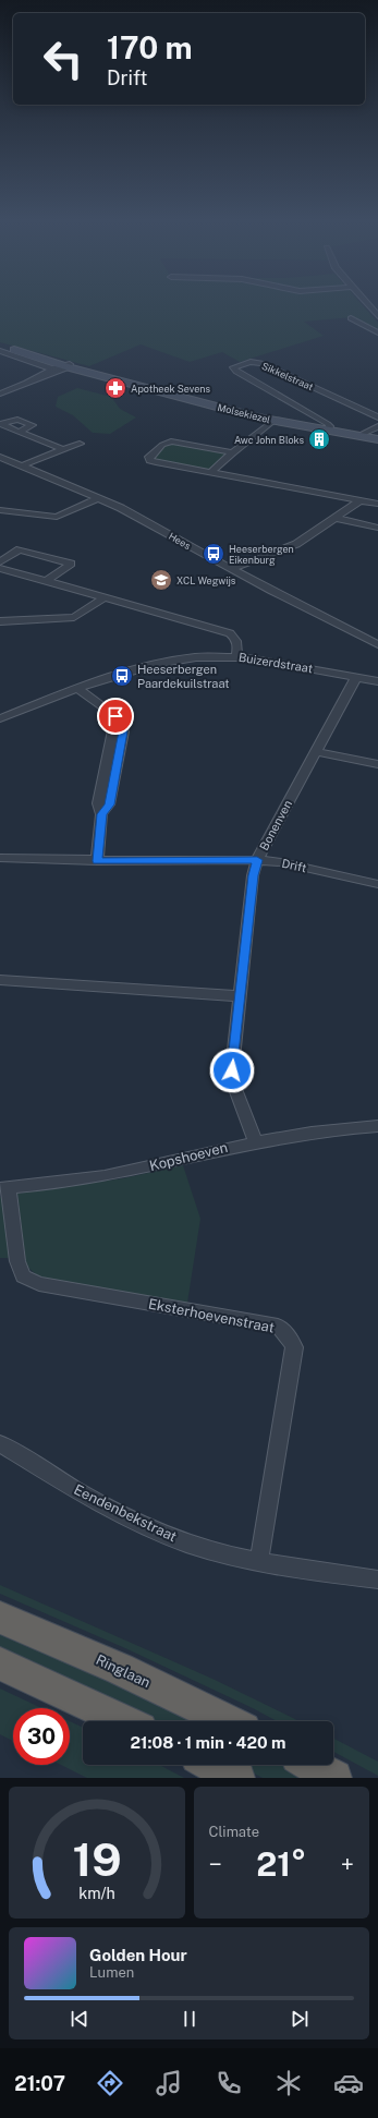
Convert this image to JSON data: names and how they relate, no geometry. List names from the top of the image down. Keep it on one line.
{"streets":{"highway":["Ringlaan"],"main road":["Molsekiezel"],"street":["Sikkelstraat","Hees","Buizerdstraat","Bonenven","Drift","Kopshoeven","Eksterhoevenstraat","Eendenbekstraat"]},"crossings":[["Sikkelstraat","Molsekiezel"],["Buizerdstraat","Bonenven"],["Bonenven","Drift"],["Bonenven","Kopshoeven"],["Kopshoeven","Eksterhoevenstraat"],["Eksterhoevenstraat","Eendenbekstraat"]],"places":{"pharmacy":["Apotheek Sevens"],"building":["Awc John Bloks"],"bus stop":["Heeserbergen Eikenburg","Heeserbergen Paardekuilstraat"],"school or university":["XCL Wegwijs"]},"page":{"turn":["170 m","Drift"],"limit":"30","trip":"21:08 · 1 min · 420 m","tile":"Climate","heat":["−","21°","+"],"song":["Golden Hour","Lumen"],"tabs":"21:07","gauge":["19","km/h"]}}
